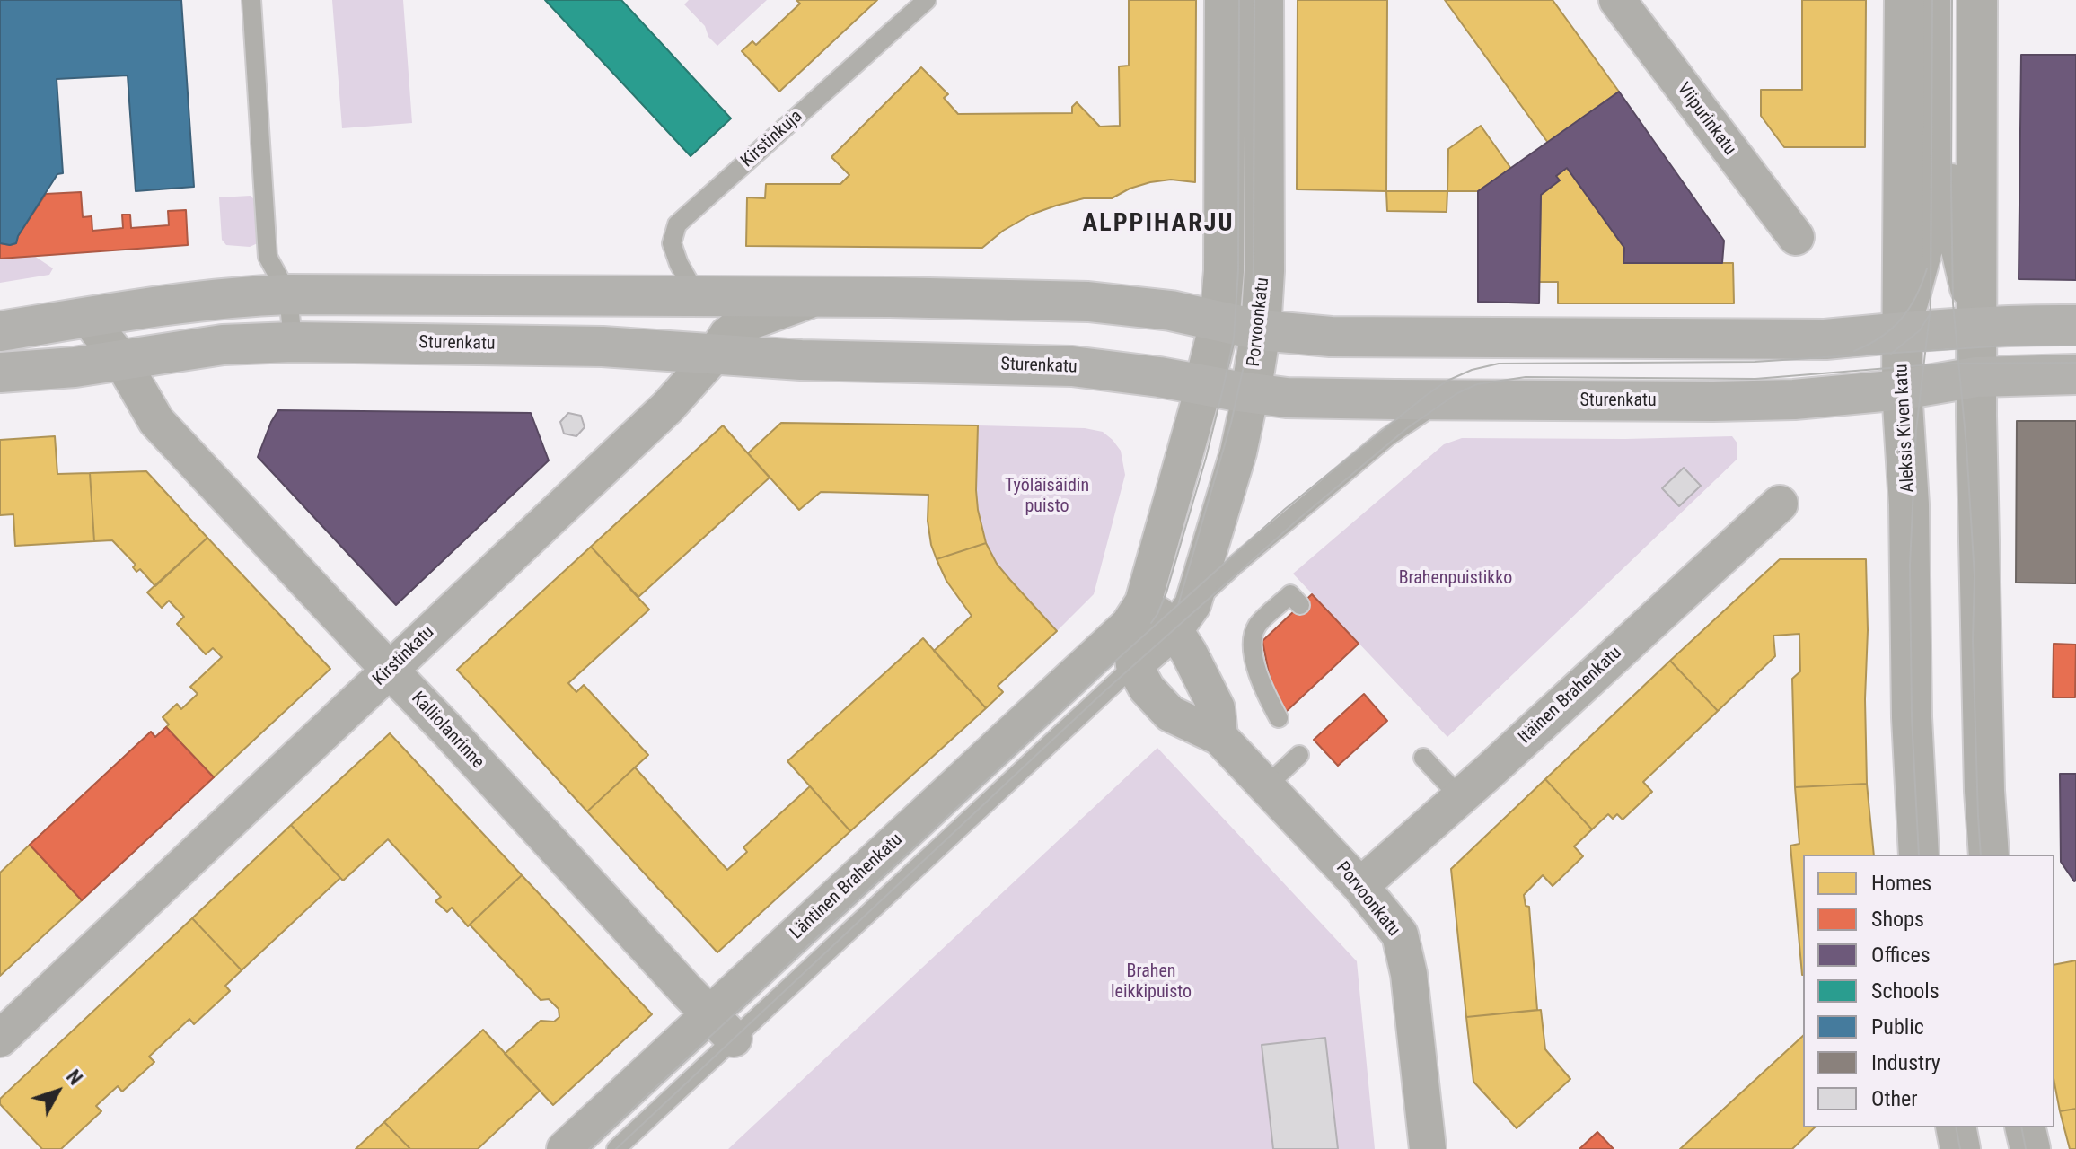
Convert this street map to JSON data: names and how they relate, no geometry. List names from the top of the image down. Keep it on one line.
{"streets":{"main road":["Porvoonkatu","Sturenkatu","Aleksis Kiven katu"],"street":["Viipurinkatu","Kirstinkatu","Itäinen Brahenkatu","Kalliolanrinne","Läntinen Brahenkatu"],"lane":["Kirstinkuja"]},"crossings":[["Porvoonkatu","Sturenkatu"],["Porvoonkatu","Itäinen Brahenkatu"],["Porvoonkatu","Läntinen Brahenkatu"],["Sturenkatu","Aleksis Kiven katu"],["Sturenkatu","Kirstinkatu"],["Sturenkatu","Kalliolanrinne"],["Kirstinkatu","Kalliolanrinne"],["Kalliolanrinne","Läntinen Brahenkatu"]],"districts":["ALPPIHARJU"],"parks":["Työläisäidin puisto","Brahenpuistikko","Brahen leikkipuisto"],"legend":["Homes","Shops","Offices","Schools","Public","Industry","Other"],"north":"top right"}
